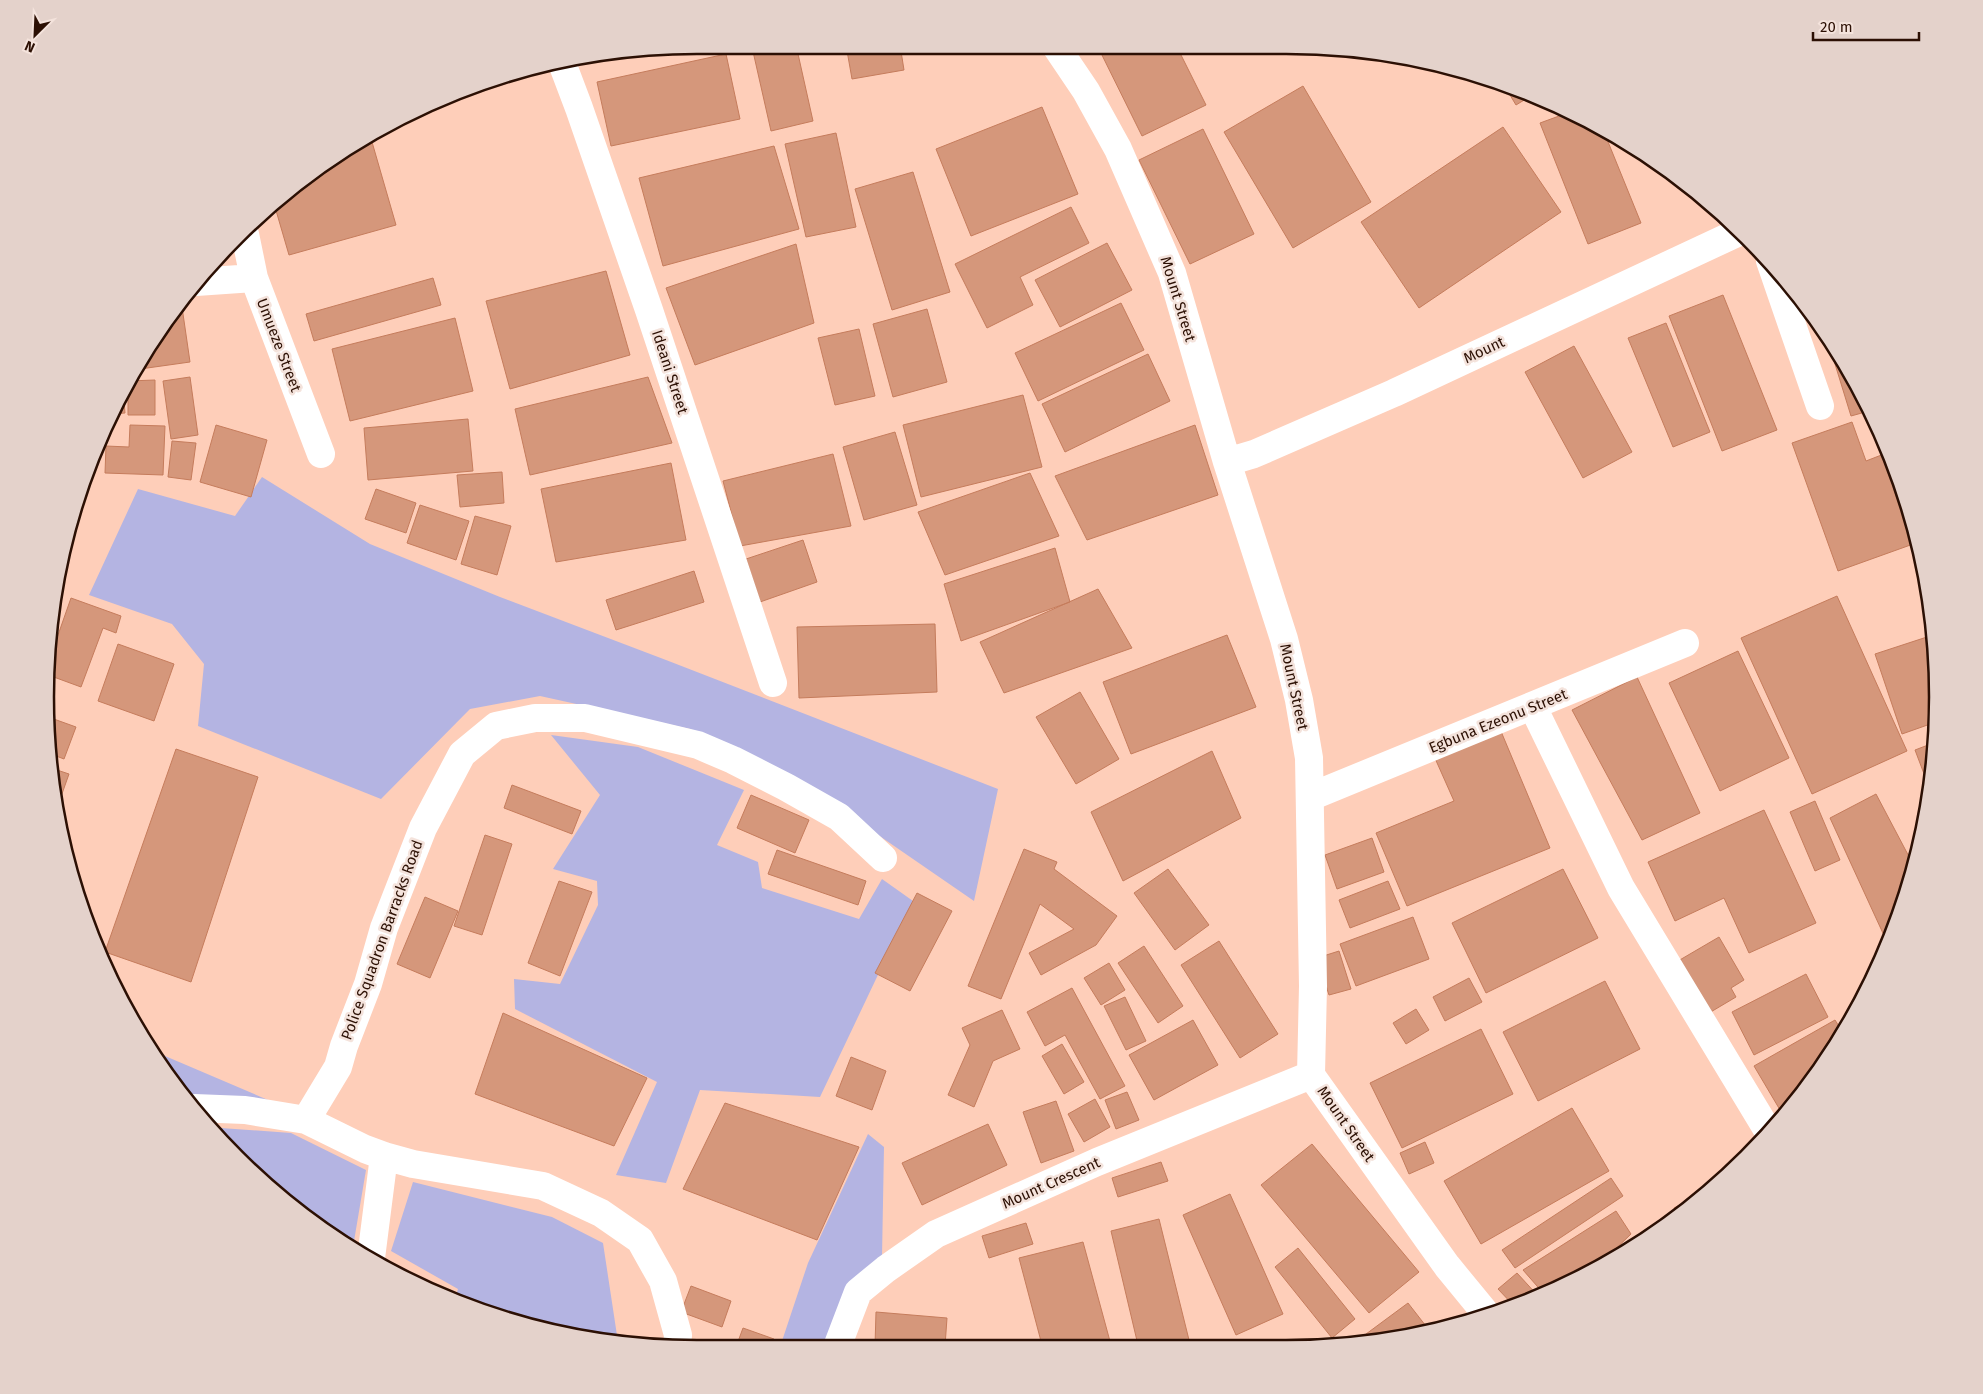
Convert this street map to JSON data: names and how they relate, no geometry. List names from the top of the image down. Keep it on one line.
{"streets":{"street":["Mount Street","Umueze Street","Mount","Ideani Street","Egbuna Ezeonu Street","Police Squadron Barracks Road","Mount Crescent"]},"crossings":[["Mount Street","Mount"],["Mount Street","Egbuna Ezeonu Street"],["Mount Street","Mount Crescent"]],"scale_bar":"20 m","north":"bottom left"}
